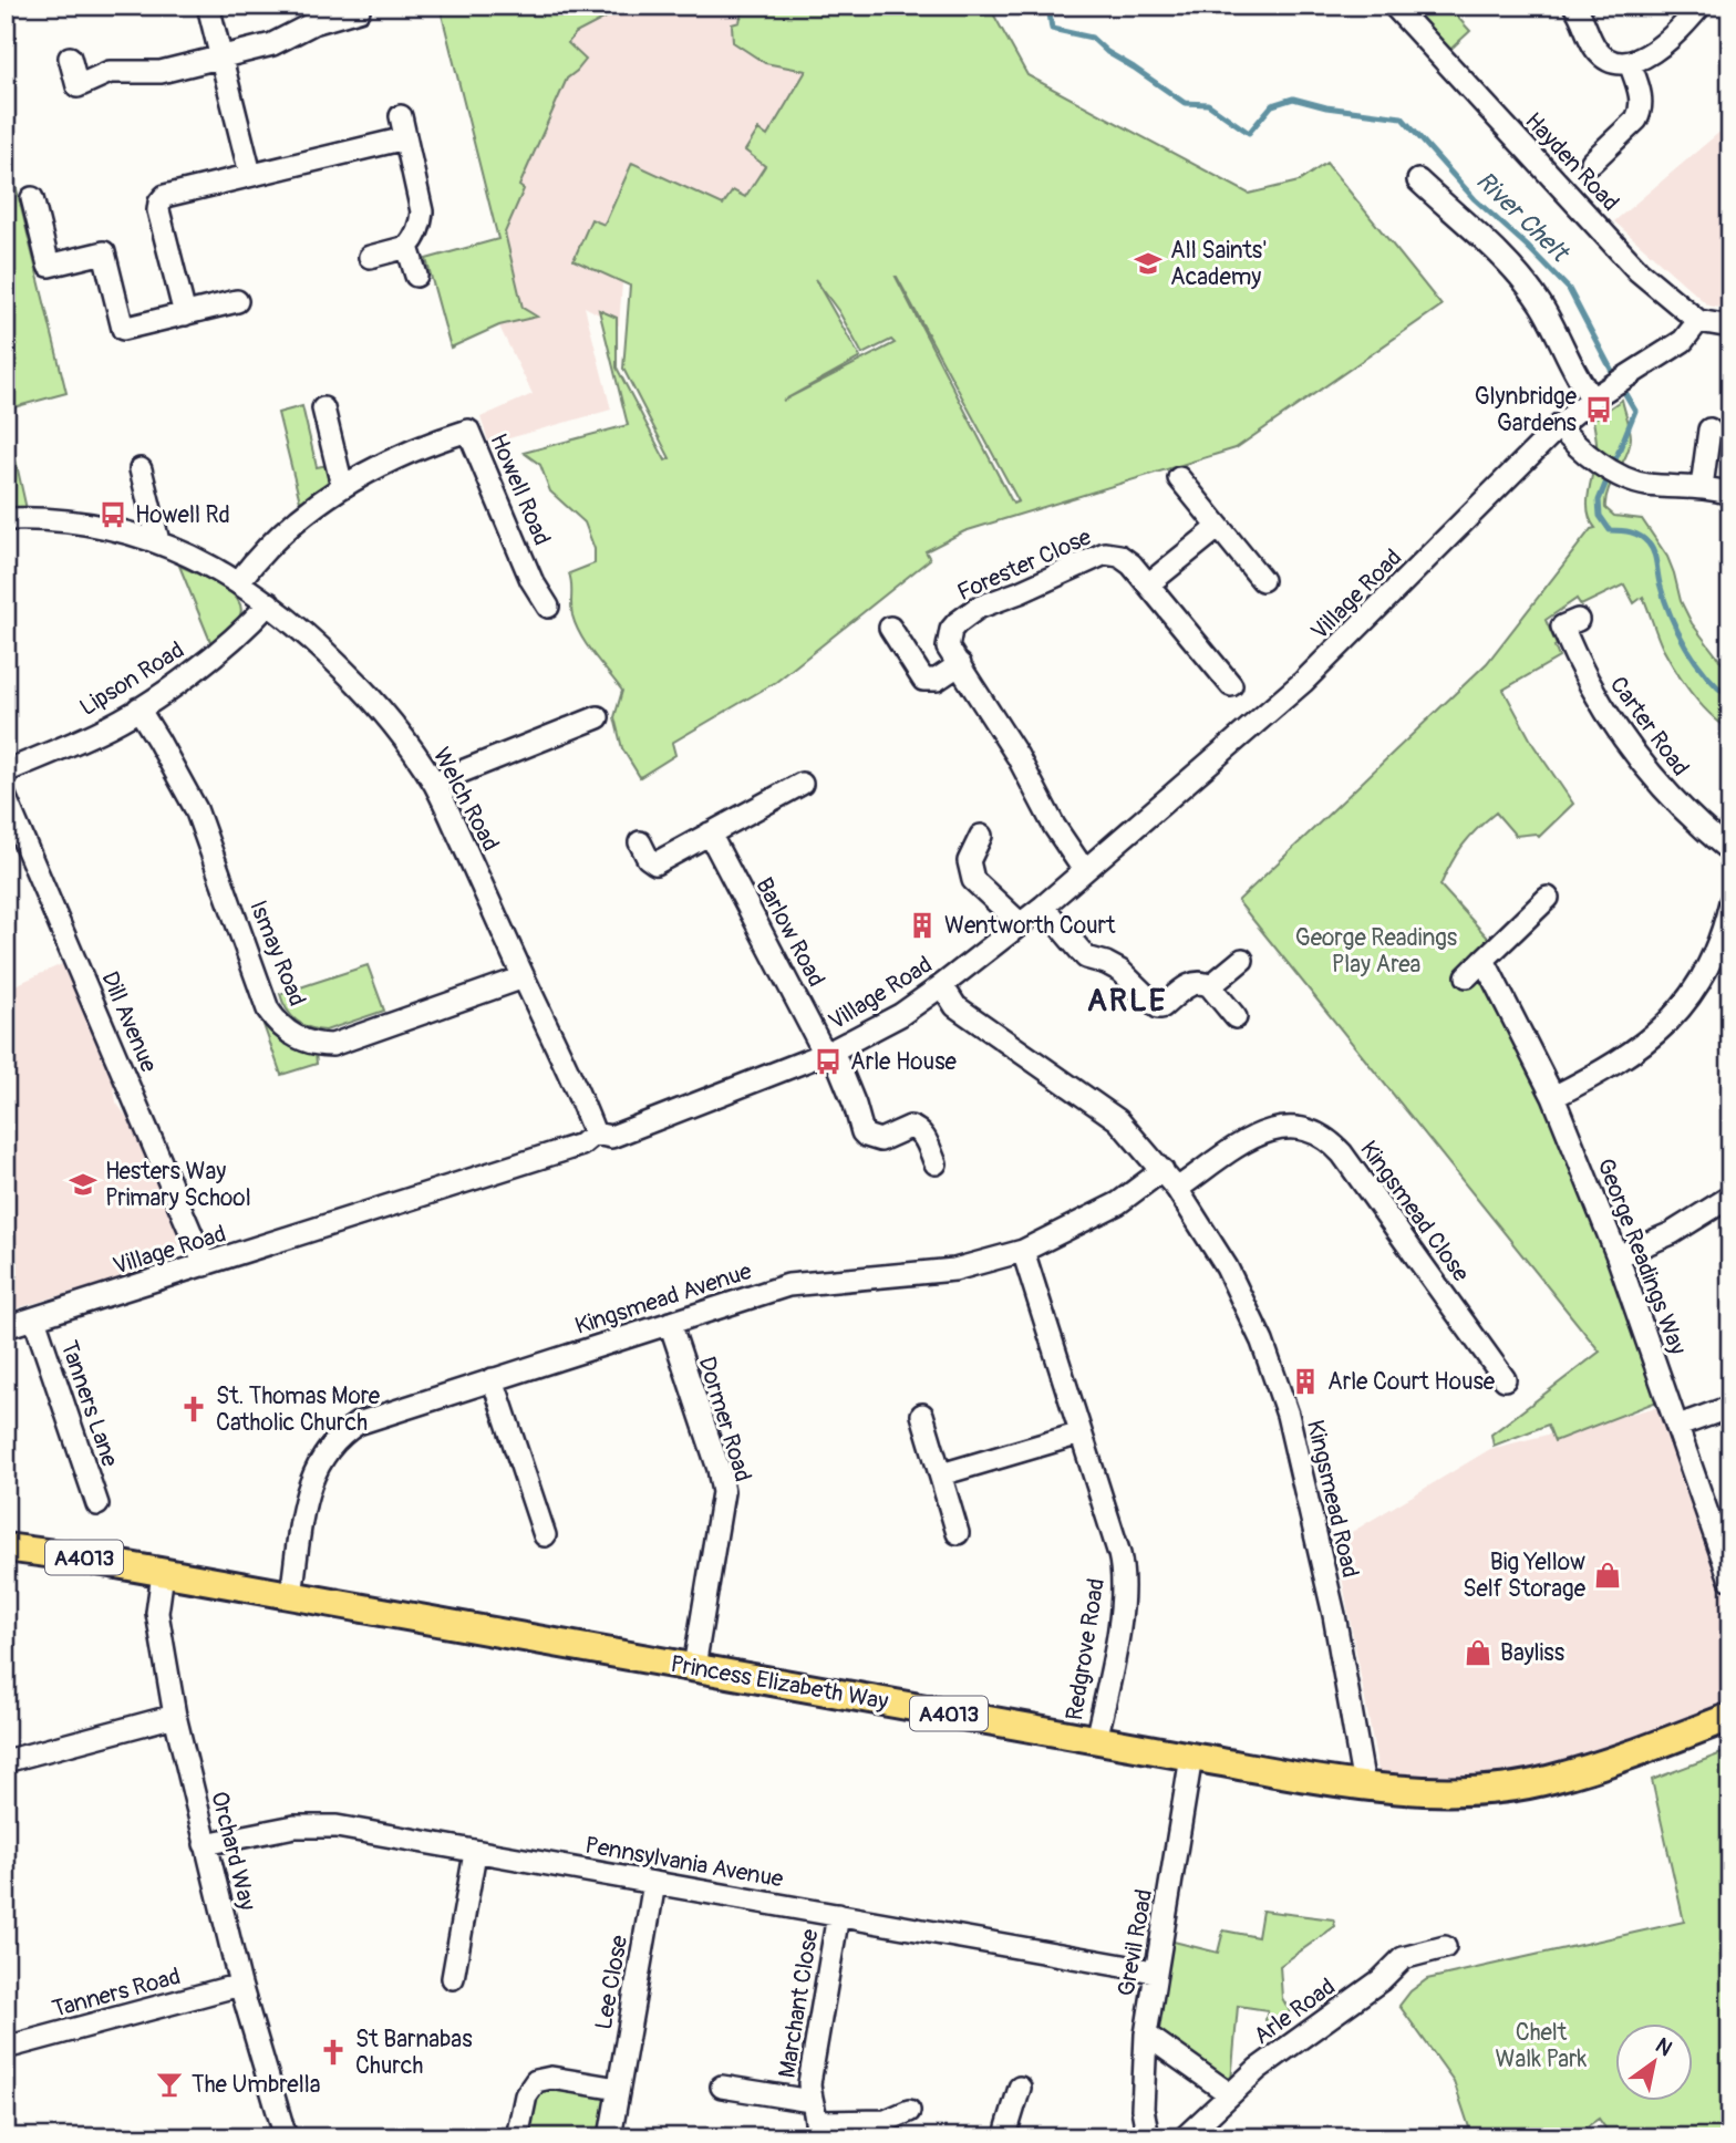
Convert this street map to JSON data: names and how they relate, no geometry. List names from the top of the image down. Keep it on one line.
{"streets":{"main road":["A4013","Princess Elizabeth Way"],"street":["Hayden Road","Howell Road","Forester Close","Village Road","Lipson Road","Carter Road","Welch Road","Barlow Road","Ismay Road","Dill Avenue","Kingsmead Close","George Readings Way","Kingsmead Avenue","Tanners Lane","Dormer Road","Kingsmead Road","Redgrove Road","Orchard Way","Pennsylvania Avenue","Grevil Road","Lee Close","Tanners Road","Marchant Close","Arle Road"]},"crossings":[["Hayden Road","Village Road"],["Howell Road","Welch Road"],["Forester Close","Village Road"],["Village Road","Welch Road"],["Village Road","Barlow Road"],["Village Road","Dill Avenue"],["Village Road","Tanners Lane"],["Village Road","Kingsmead Road"],["Lipson Road","Welch Road"],["Lipson Road","Ismay Road"],["Welch Road","Ismay Road"],["Kingsmead Close","Kingsmead Road"],["Kingsmead Avenue","Dormer Road"],["Kingsmead Avenue","Kingsmead Road"],["Kingsmead Avenue","Redgrove Road"],["Kingsmead Avenue","Princess Elizabeth Way"],["Dormer Road","Princess Elizabeth Way"],["Kingsmead Road","Princess Elizabeth Way"],["Redgrove Road","Princess Elizabeth Way"],["Princess Elizabeth Way","Orchard Way"],["Princess Elizabeth Way","Grevil Road"],["Orchard Way","Pennsylvania Avenue"],["Orchard Way","Tanners Road"],["Pennsylvania Avenue","Grevil Road"],["Pennsylvania Avenue","Lee Close"],["Pennsylvania Avenue","Marchant Close"]],"districts":["ARLE"],"water":["River Chelt"],"parks":["George Readings Play Area","Chelt Walk Park"],"places":{"school or university":["All Saints' Academy","Hesters Way Primary School"],"bus stop":["Glynbridge Gardens","Howell Rd","Arle House"],"building":["Wentworth Court","Arle Court House"],"church":["St. Thomas More Catholic Church","St Barnabas Church"],"shop":["Big Yellow Self Storage","Bayliss"],"bar":["The Umbrella"]},"north":"top right"}
